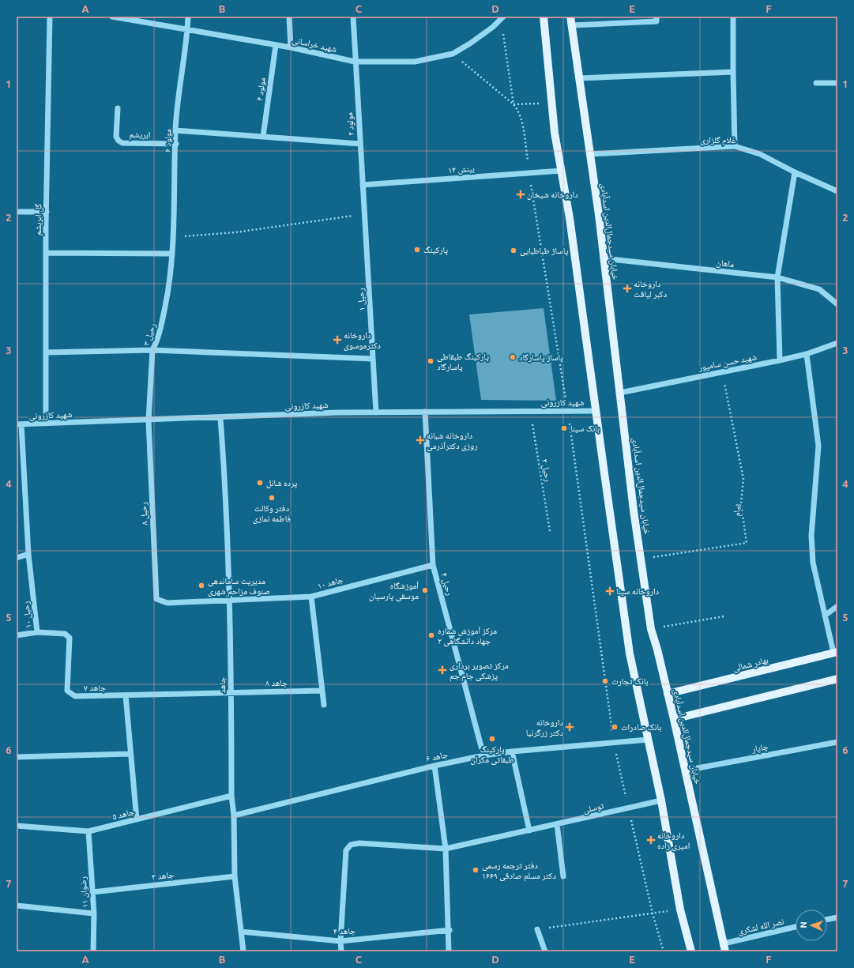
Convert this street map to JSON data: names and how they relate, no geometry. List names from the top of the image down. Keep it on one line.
{"streets":{"main road":["خیابان سیدجمال‌الدین اسدآبادی","بهادر شمالی"],"street":["شهید خراسانی","مولود ۴","مولود ۲","ابریشم","غلام گلزاری","مولود ۶","بینش ۱۲","گل ابریشم","ماهان","رحیل ۱","رحیل ۳","شهید حسن سامپور","شهید کازرونی","رحیل ۸","جاهد ۱۰","رحیل ۴","رحیل ۱۰","جاهد ۸","جاهد","جاهد ۷","چاپار","جاهد ۶","توسلی","جاهد ۵","جاهد ۳","رضوان ۱۱","نصر الله لشکری","جاهد ۴"],"path":["رحیل ۲","پیام"]},"crossings":[["شهید خراسانی","مولود ۴"],["شهید خراسانی","مولود ۲"],["شهید خراسانی","مولود ۶"],["مولود ۲","بینش ۱۲"],["مولود ۲","رحیل ۱"],["ابریشم","مولود ۶"],["غلام گلزاری","خیابان سیدجمال‌الدین اسدآبادی"],["مولود ۶","رحیل ۳"],["بینش ۱۲","رحیل ۱"],["گل ابریشم","شهید کازرونی"],["خیابان سیدجمال‌الدین اسدآبادی","ماهان"],["خیابان سیدجمال‌الدین اسدآبادی","شهید حسن سامپور"],["خیابان سیدجمال‌الدین اسدآبادی","پیام"],["خیابان سیدجمال‌الدین اسدآبادی","بهادر شمالی"],["خیابان سیدجمال‌الدین اسدآبادی","چاپار"],["خیابان سیدجمال‌الدین اسدآبادی","نصر الله لشکری"],["رحیل ۱","شهید کازرونی"],["رحیل ۳","شهید کازرونی"],["رحیل ۳","رحیل ۸"],["شهید حسن سامپور","پیام"],["شهید کازرونی","رحیل ۲"],["شهید کازرونی","رحیل ۸"],["شهید کازرونی","رحیل ۴"],["شهید کازرونی","رحیل ۱۰"],["شهید کازرونی","جاهد"],["رحیل ۸","جاهد ۱۰"],["جاهد ۱۰","رحیل ۴"],["جاهد ۱۰","جاهد"],["رحیل ۴","جاهد ۶"],["رحیل ۱۰","جاهد ۷"],["جاهد ۸","جاهد"],["جاهد ۸","جاهد ۷"],["جاهد","جاهد ۷"],["جاهد","جاهد ۶"],["جاهد","جاهد ۵"],["جاهد","جاهد ۳"],["جاهد","جاهد ۴"],["توسلی","جاهد ۴"],["جاهد ۵","رضوان ۱۱"],["جاهد ۳","رضوان ۱۱"]],"places":{"health":["داروخانه شیخان","داروخانه دکبر لیاقت","داروخانه دکترموسوی","داروخانه شبانه روزی دکترآذرمی","داروخانه سینا","مرکز تصویر برداری پزشکی جام جم","داروخانه دکتر زرگرنیا","داروخانه امیری زاده"],"other":["پارکینگ","پاساژ طباطبایی","پاساژ پاسارگاد","پارکینگ طبقاطی پاسارگاد","بانک سینا","پرده شانل","دفتر وکالت فاطمه نمازی","مدیریت ساماندهی صنوف مزاحم شهری","آموزشگاه موسقی پارسیان","مرکز آموزش شماره ۲ جهاد دانشگاهی","بانک تجارت","بانک صادرات","پارکینگ طبقاتی مکران","دفتر ترجمه رسمی ۱۶۶۹ دکتر مسلم صادقی"]},"north":"left","grid":{"columns":["A","B","C","D","E","F"],"rows":["1","2","3","4","5","6","7"]}}
